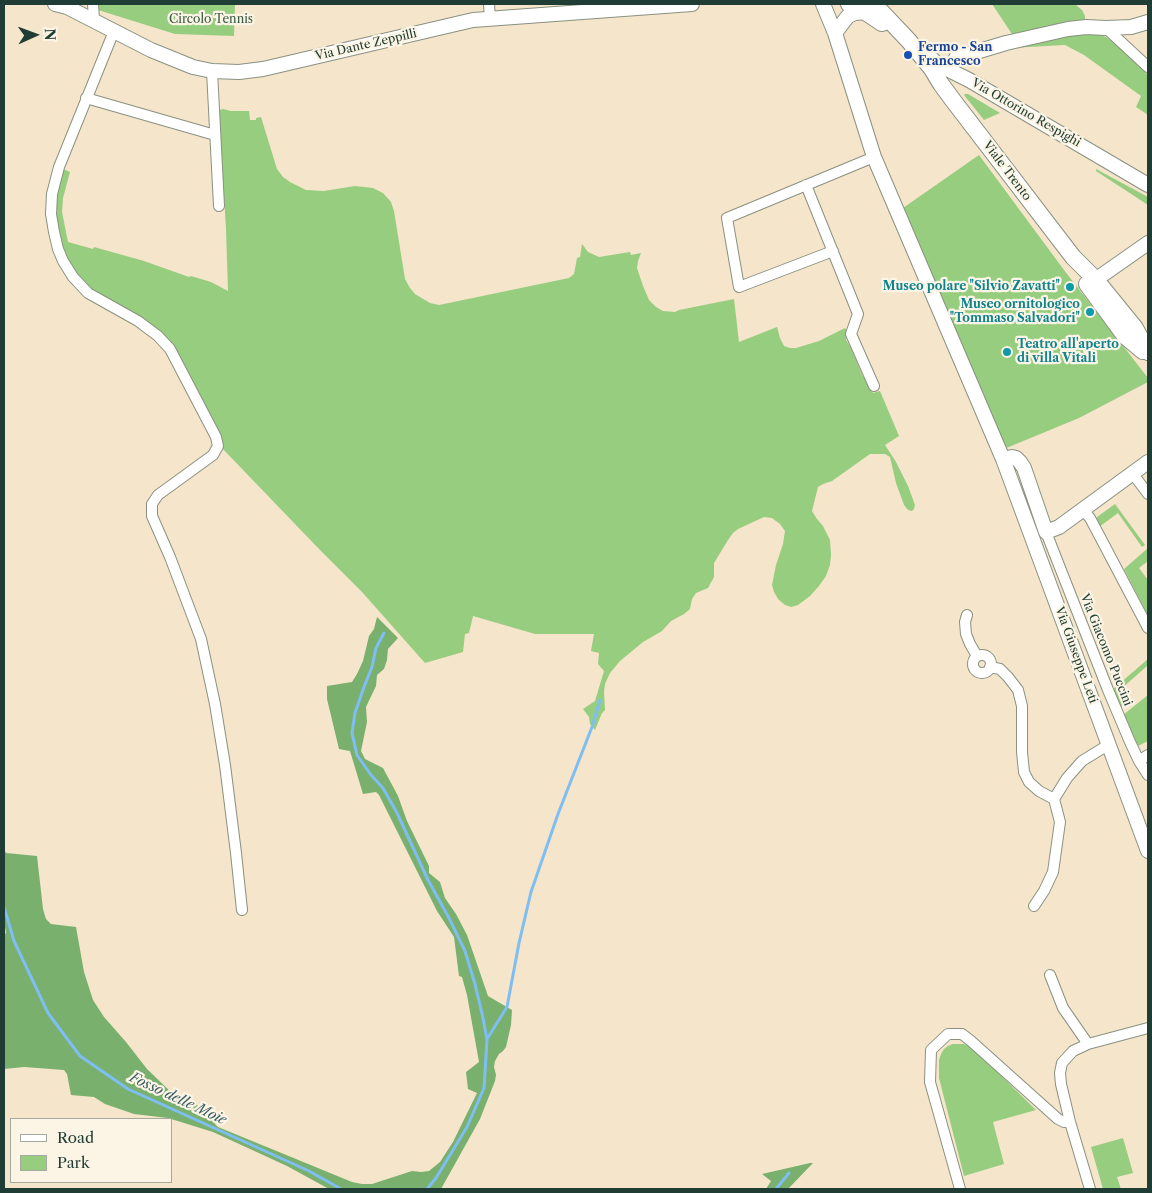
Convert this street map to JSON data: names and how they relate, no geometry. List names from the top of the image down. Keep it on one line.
{"streets":{"main road":["Via Dante Zeppilli","Via Ottorino Respighi","Viale Trento","Via Giuseppe Leti"],"street":["Via Giacomo Puccini"]},"crossings":[["Via Ottorino Respighi","Viale Trento"]],"water":["Fosso delle Moie"],"parks":["Circolo Tennis"],"places":["Fermo - San Francesco","Museo polare \"Silvio Zavatti\"","Museo ornitologico \"Tommaso Salvadori\"","Teatro all'aperto di villa Vitali"],"legend":["Road","Park"],"north":"right"}
